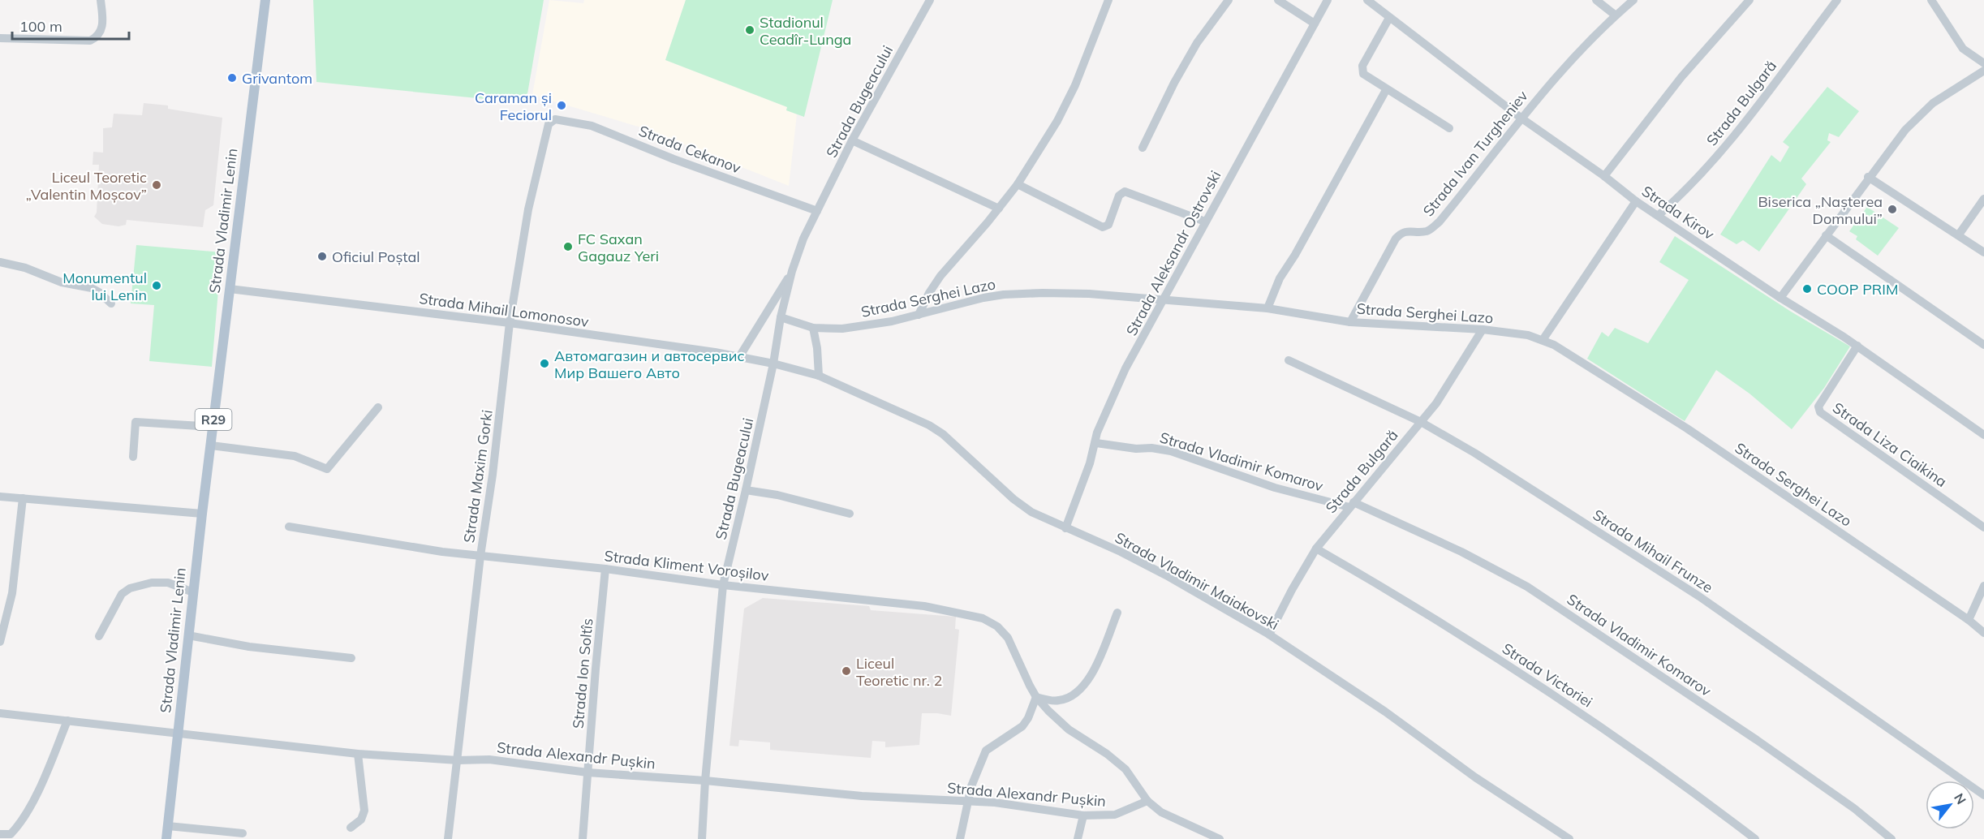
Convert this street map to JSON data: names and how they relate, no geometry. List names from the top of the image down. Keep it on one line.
{"streets":{"main road":["Strada Vladimir Lenin","R29"],"street":["Strada Bugeacului","Strada Bulgară","Strada Cekanov","Strada Ivan Turgheniev","Strada Kirov","Strada Aleksandr Ostrovski","Strada Serghei Lazo","Strada Mihail Lomonosov","Strada Liza Ciaikina","Strada Vladimir Komarov","Strada Maxim Gorki","Strada Mihail Frunze","Strada Kliment Voroșilov","Strada Vladimir Maiakovski","Strada Ion Soltîs","Strada Victoriei","Strada Alexandr Pușkin"]},"crossings":[["Strada Bugeacului","Strada Cekanov"],["Strada Bugeacului","Strada Serghei Lazo"],["Strada Bugeacului","Strada Mihail Lomonosov"],["Strada Bugeacului","Strada Kliment Voroșilov"],["Strada Bugeacului","Strada Vladimir Maiakovski"],["Strada Bugeacului","Strada Alexandr Pușkin"],["Strada Bulgară","Strada Kirov"],["Strada Bulgară","Strada Serghei Lazo"],["Strada Bulgară","Strada Vladimir Komarov"],["Strada Bulgară","Strada Mihail Frunze"],["Strada Bulgară","Strada Vladimir Maiakovski"],["Strada Bulgară","Strada Victoriei"],["Strada Cekanov","Strada Maxim Gorki"],["Strada Ivan Turgheniev","Strada Kirov"],["Strada Ivan Turgheniev","Strada Serghei Lazo"],["Strada Kirov","Strada Liza Ciaikina"],["Strada Vladimir Lenin","Strada Mihail Lomonosov"],["Strada Vladimir Lenin","Strada Alexandr Pușkin"],["Strada Aleksandr Ostrovski","Strada Serghei Lazo"],["Strada Aleksandr Ostrovski","Strada Vladimir Komarov"],["Strada Aleksandr Ostrovski","Strada Vladimir Maiakovski"],["Strada Mihail Lomonosov","Strada Maxim Gorki"],["Strada Mihail Lomonosov","Strada Vladimir Maiakovski"],["Strada Maxim Gorki","Strada Kliment Voroșilov"],["Strada Maxim Gorki","Strada Alexandr Pușkin"],["Strada Kliment Voroșilov","Strada Ion Soltîs"],["Strada Kliment Voroșilov","Strada Alexandr Pușkin"],["Strada Ion Soltîs","Strada Alexandr Pușkin"]],"places":["Stadionul Ceadîr-Lunga","Grivantom","Caraman și Feciorul","Liceul Teoretic „Valentin Moșcov”","Biserica „Nașterea Domnului”","FC Saxan Gagauz Yeri","Oficiul Poștal","Monumentul lui Lenin","COOP PRIM","Автомагазин и автосервис Мир Вашего Авто","Liceul Teoretic nr. 2"],"scale_bar":"100 m","north":"top right"}
